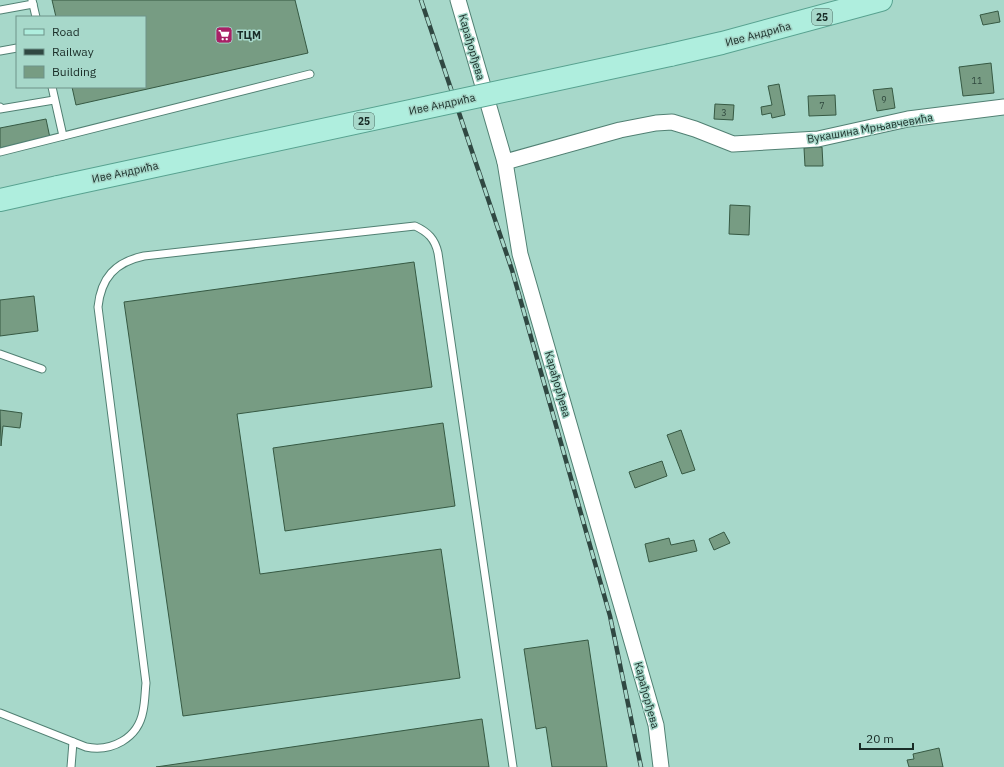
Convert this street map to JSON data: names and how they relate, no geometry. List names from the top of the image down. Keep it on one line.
{"streets":{"main road":["25","Иве Андрића"],"street":["Карађорђева","Вукашина Мрњавчевића"]},"crossings":[["Карађорђева","Вукашина Мрњавчевића"]],"places":{"supermarket":["ТЦМ"]},"house_numbers":["11","9","7","3"],"legend":["Road","Railway","Building"],"scale_bar":"20 m"}
